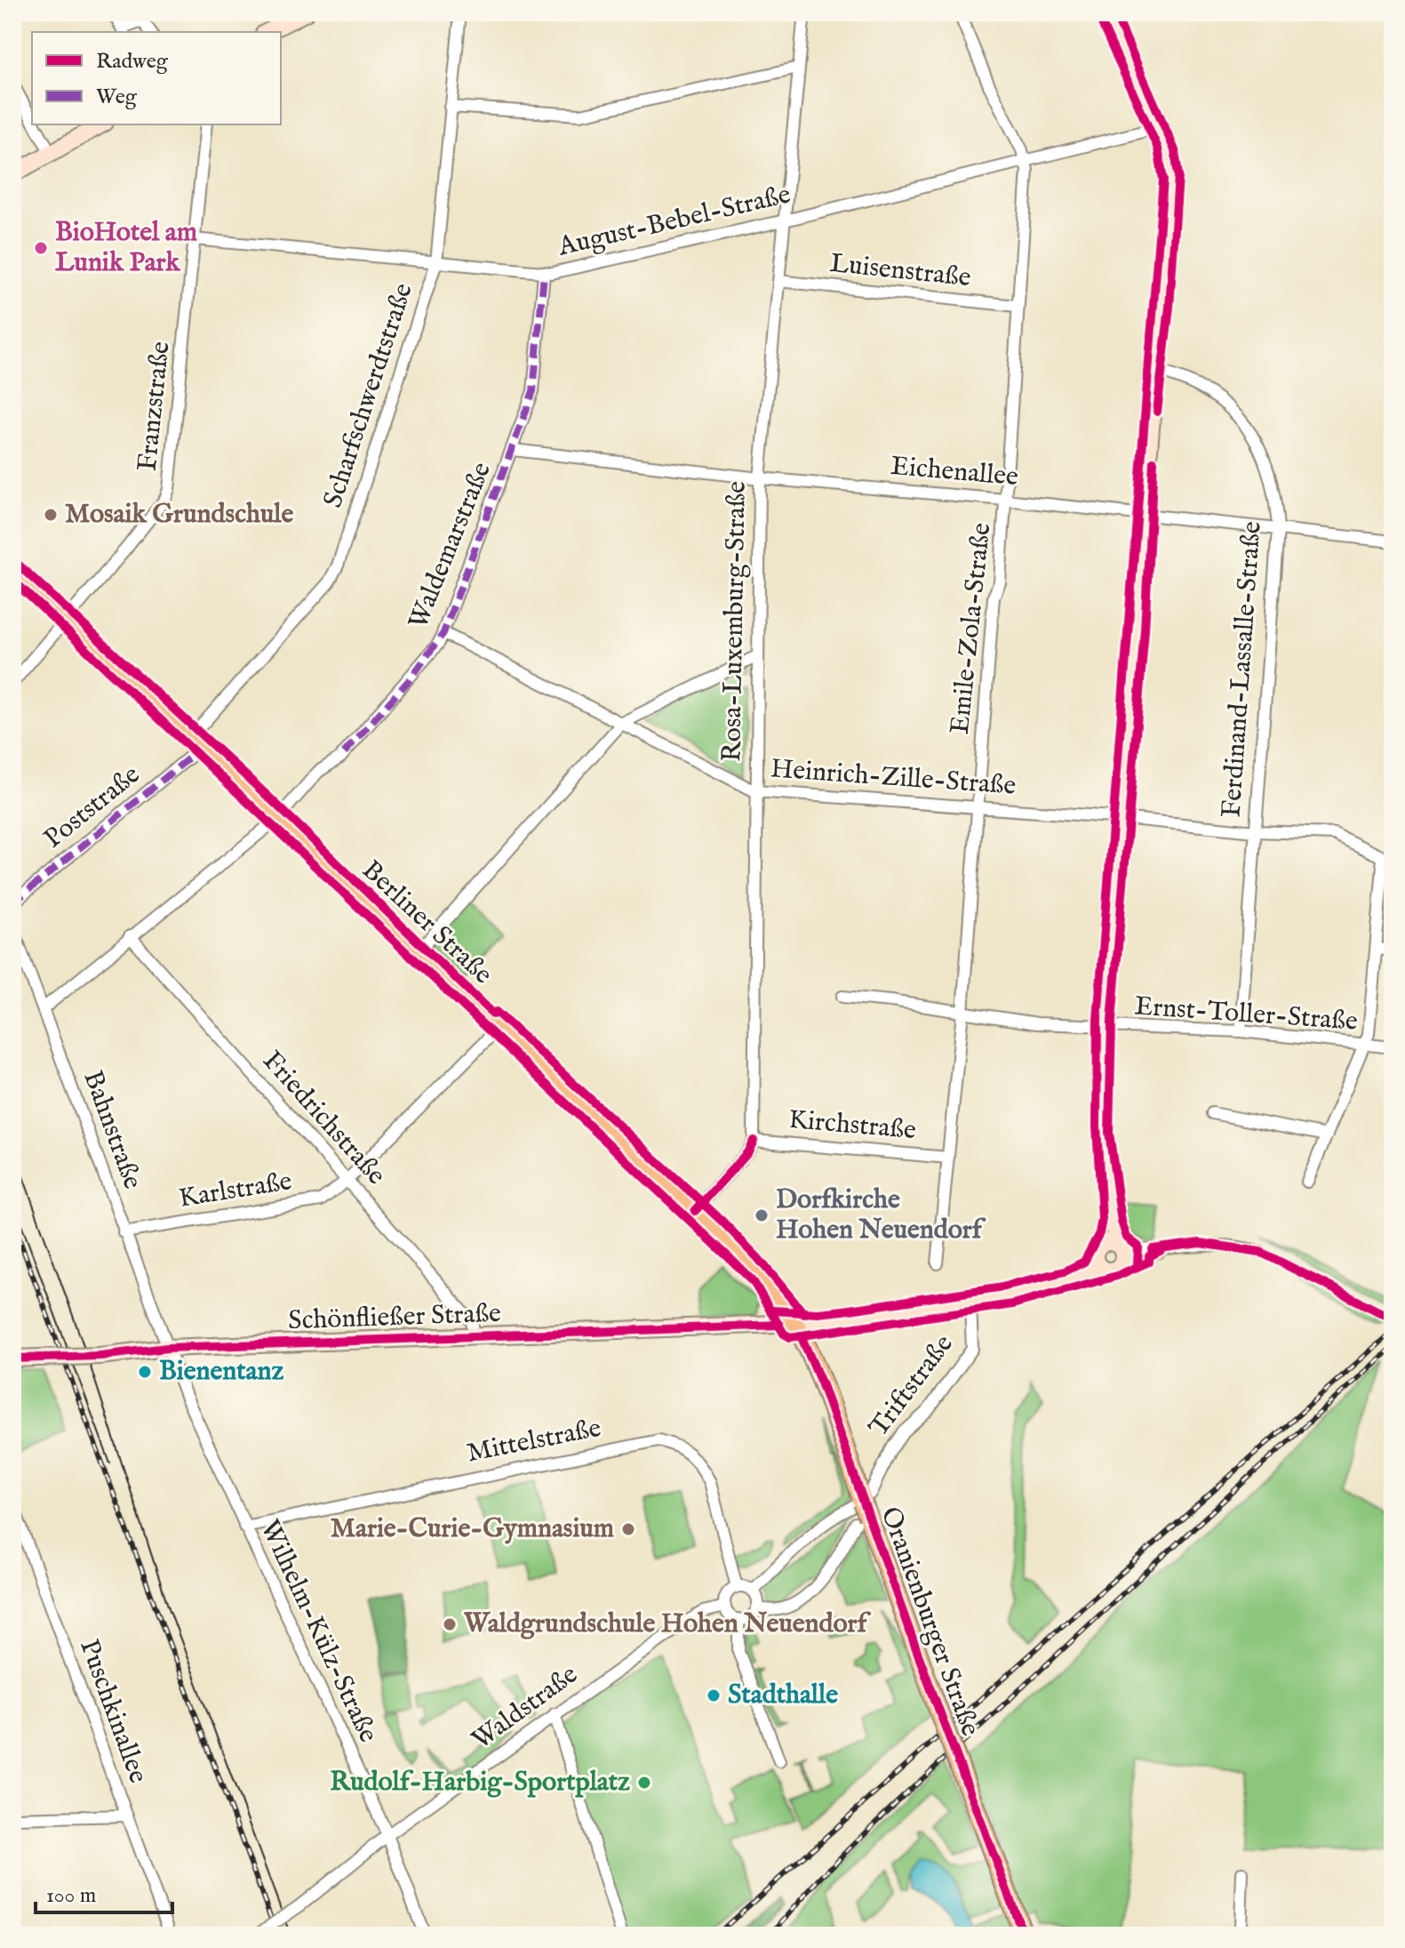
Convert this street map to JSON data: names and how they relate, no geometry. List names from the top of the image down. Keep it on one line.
{"streets":{"main road":["Berliner Straße","Schönfließer Straße","Oranienburger Straße"],"street":["August-Bebel-Straße","Luisenstraße","Scharfschwerdtstraße","Franzstraße","Eichenallee","Waldemarstraße","Rosa-Luxemburg-Straße","Emile-Zola-Straße","Ferdinand-Lassalle-Straße","Heinrich-Zille-Straße","Poststraße","Ernst-Toller-Straße","Friedrichstraße","Kirchstraße","Bahnstraße","Karlstraße","Triftstraße","Mittelstraße","Wilhelm-Külz-Straße","Waldstraße","Puschkinallee"]},"crossings":[["August-Bebel-Straße","Scharfschwerdtstraße"],["August-Bebel-Straße","Franzstraße"],["August-Bebel-Straße","Waldemarstraße"],["August-Bebel-Straße","Rosa-Luxemburg-Straße"],["August-Bebel-Straße","Emile-Zola-Straße"],["Luisenstraße","Rosa-Luxemburg-Straße"],["Luisenstraße","Emile-Zola-Straße"],["Scharfschwerdtstraße","Poststraße"],["Scharfschwerdtstraße","Berliner Straße"],["Franzstraße","Berliner Straße"],["Eichenallee","Waldemarstraße"],["Eichenallee","Rosa-Luxemburg-Straße"],["Eichenallee","Emile-Zola-Straße"],["Eichenallee","Ferdinand-Lassalle-Straße"],["Waldemarstraße","Heinrich-Zille-Straße"],["Waldemarstraße","Berliner Straße"],["Waldemarstraße","Friedrichstraße"],["Waldemarstraße","Bahnstraße"],["Rosa-Luxemburg-Straße","Heinrich-Zille-Straße"],["Rosa-Luxemburg-Straße","Kirchstraße"],["Emile-Zola-Straße","Heinrich-Zille-Straße"],["Emile-Zola-Straße","Ernst-Toller-Straße"],["Emile-Zola-Straße","Kirchstraße"],["Ferdinand-Lassalle-Straße","Heinrich-Zille-Straße"],["Ferdinand-Lassalle-Straße","Ernst-Toller-Straße"],["Poststraße","Berliner Straße"],["Berliner Straße","Karlstraße"],["Berliner Straße","Schönfließer Straße"],["Berliner Straße","Oranienburger Straße"],["Friedrichstraße","Karlstraße"],["Friedrichstraße","Schönfließer Straße"],["Bahnstraße","Karlstraße"],["Bahnstraße","Schönfließer Straße"],["Bahnstraße","Wilhelm-Külz-Straße"],["Schönfließer Straße","Triftstraße"],["Schönfließer Straße","Oranienburger Straße"],["Schönfließer Straße","Wilhelm-Külz-Straße"],["Triftstraße","Mittelstraße"],["Triftstraße","Oranienburger Straße"],["Triftstraße","Waldstraße"],["Mittelstraße","Wilhelm-Külz-Straße"],["Mittelstraße","Waldstraße"],["Wilhelm-Külz-Straße","Waldstraße"]],"places":["BioHotel am Lunik Park","Mosaik Grundschule","Dorfkirche Hohen Neuendorf","Bienentanz","Marie-Curie-Gymnasium","Waldgrundschule Hohen Neuendorf","Stadthalle","Rudolf-Harbig-Sportplatz"],"legend":["Radweg","Weg"],"scale_bar":"100 m"}
